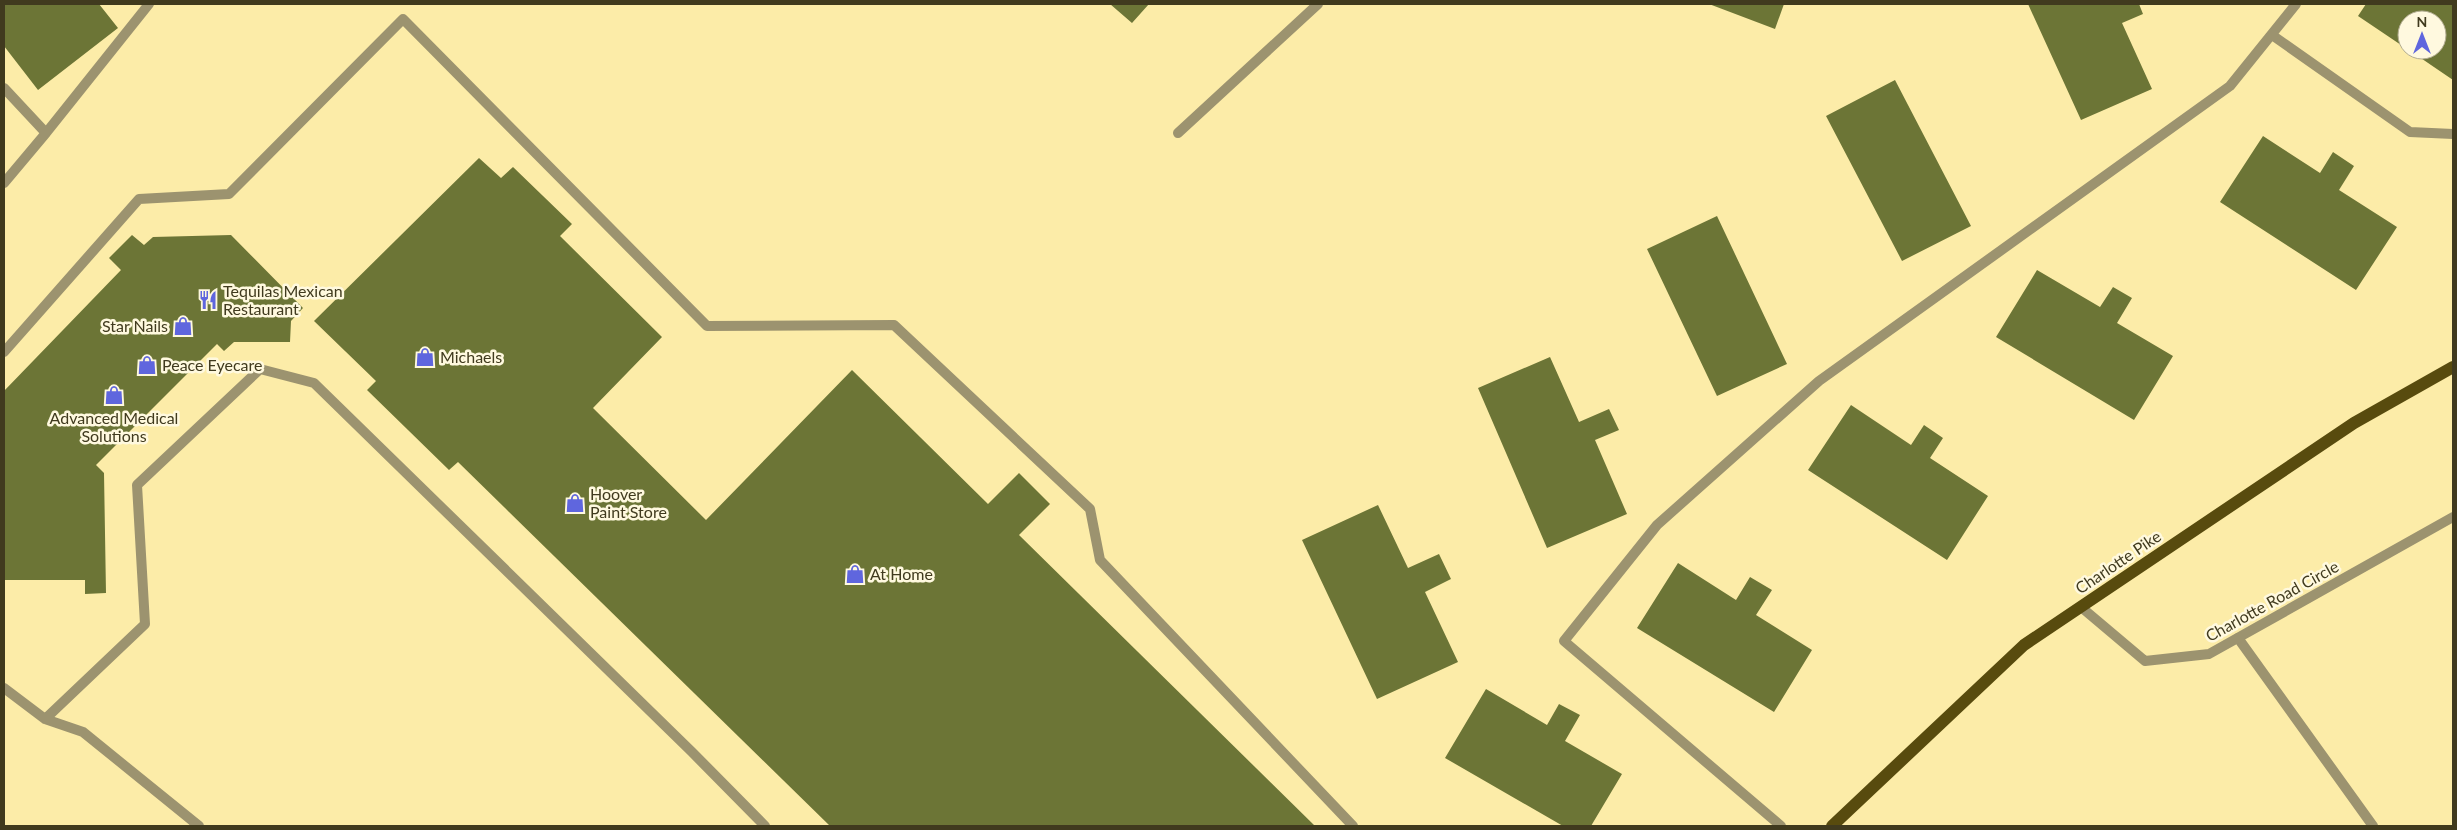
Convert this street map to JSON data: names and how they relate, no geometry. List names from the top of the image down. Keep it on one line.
{"streets":{"main road":["Charlotte Pike"],"street":["Charlotte Road Circle"]},"crossings":[["Charlotte Pike","Charlotte Road Circle"]],"places":{"restaurant":["Tequilas Mexican Restaurant"],"shop":["Star Nails","Michaels","Peace Eyecare","Advanced Medical Solutions","Hoover Paint Store","At Home"]},"north":"top"}
